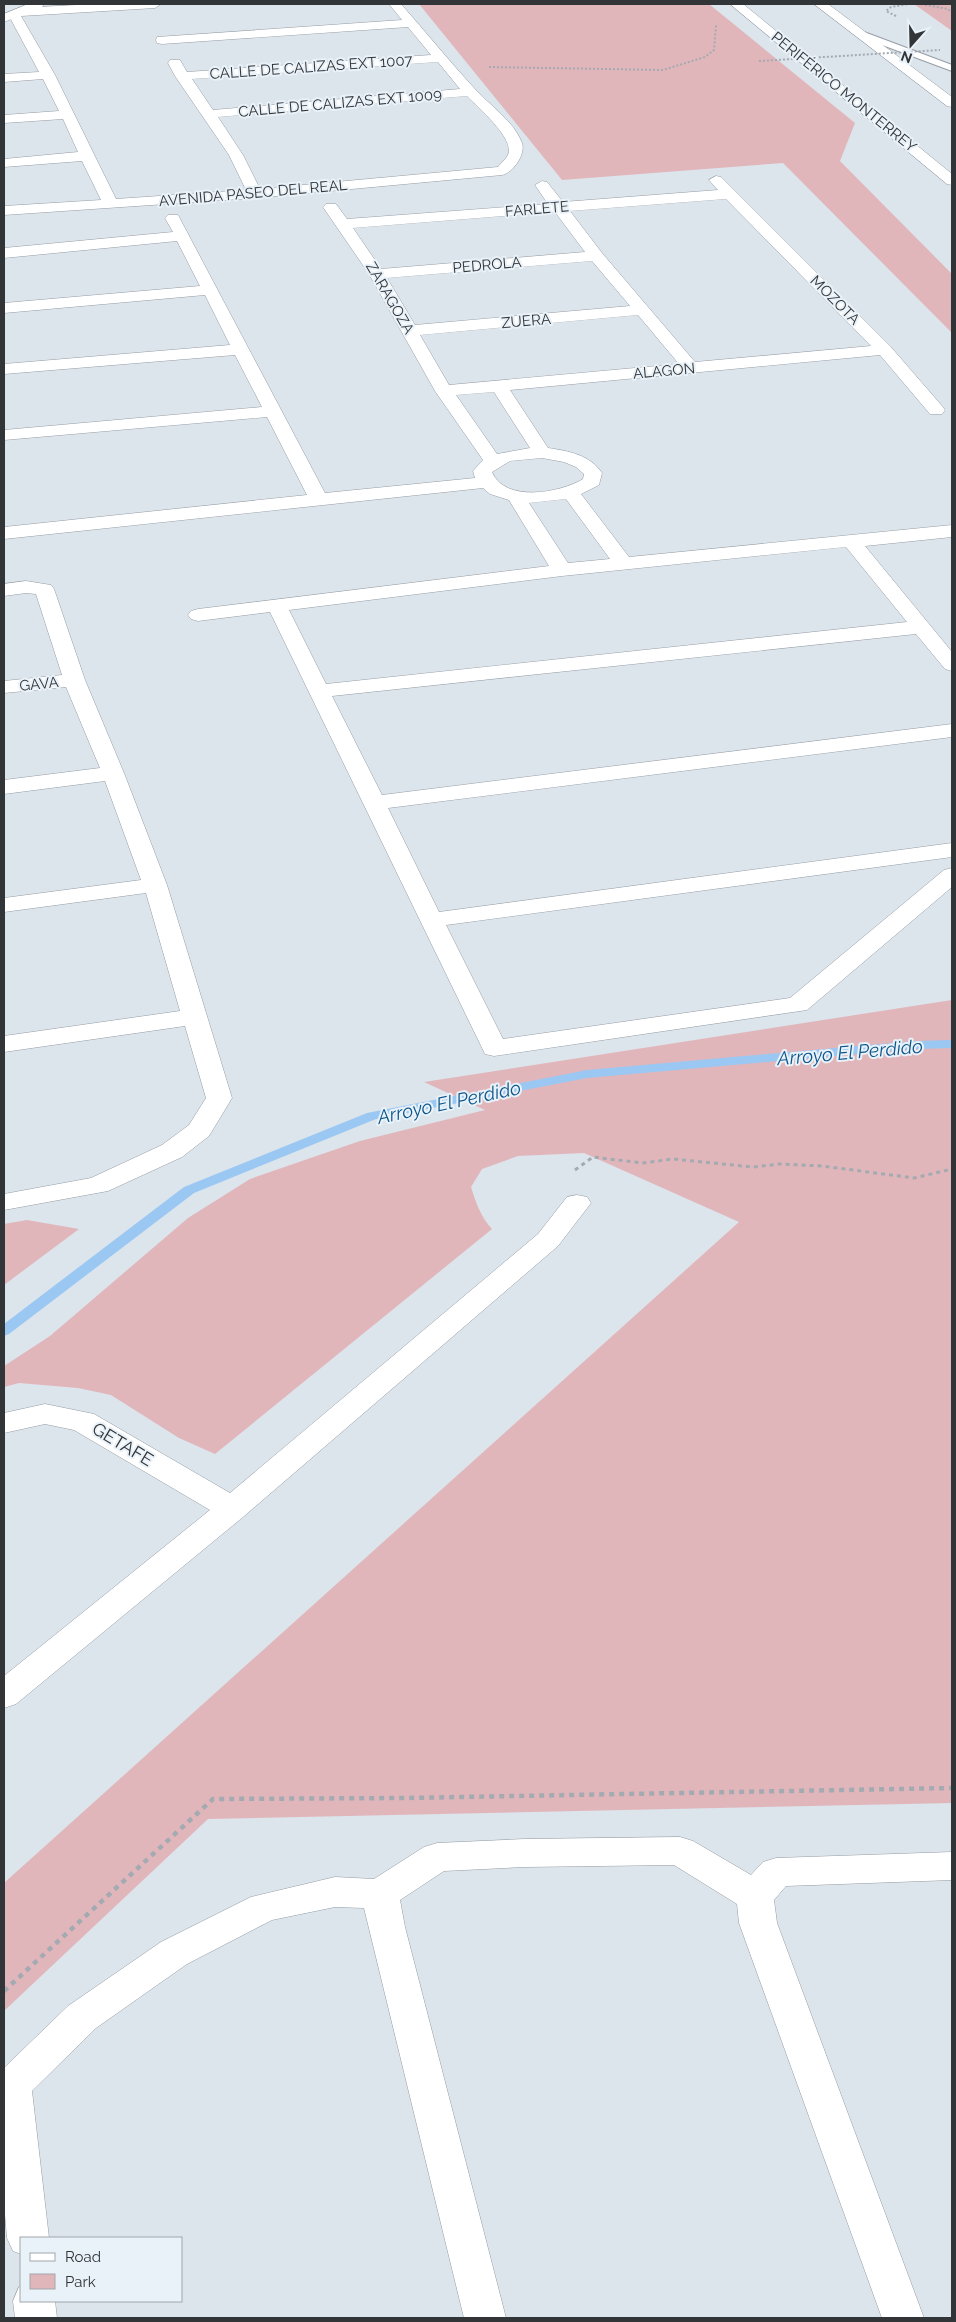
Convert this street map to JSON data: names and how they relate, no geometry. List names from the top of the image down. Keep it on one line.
{"streets":{"main road":["CALLE DE CALIZAS EXT 1007","PERIFÉRICO MONTERREY","CALLE DE CALIZAS EXT 1009","AVENIDA PASEO DEL REAL","FARLETE","PEDROLA","ZARAGOZA","MOZOTA","ZUERA","ALAGON","GAVA","GETAFE"]},"crossings":[["CALLE DE CALIZAS EXT 1009","AVENIDA PASEO DEL REAL"],["FARLETE","ZARAGOZA"],["FARLETE","MOZOTA"],["PEDROLA","ZARAGOZA"],["ZARAGOZA","ZUERA"],["ZARAGOZA","ALAGON"],["MOZOTA","ALAGON"]],"water":["Arroyo El Perdido"],"legend":["Road","Park"],"north":"bottom"}
